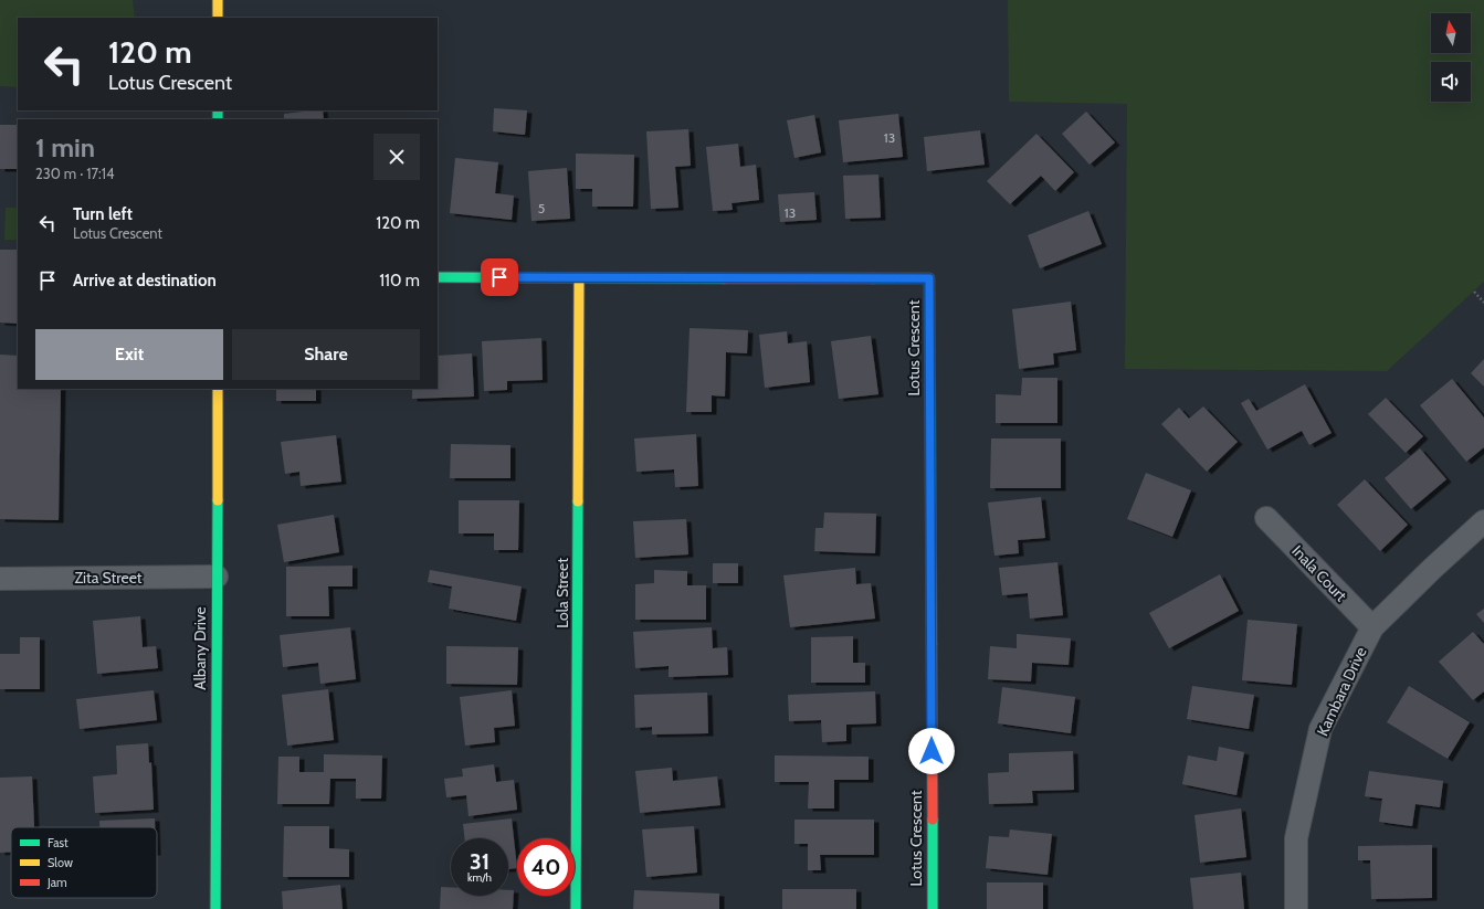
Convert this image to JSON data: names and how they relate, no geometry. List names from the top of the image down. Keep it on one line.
{"streets":{"street":["Lotus Crescent","Inala Court","Zita Street","Lola Street","Albany Drive","Kambara Drive"]},"crossings":[["Lotus Crescent","Lola Street"],["Inala Court","Kambara Drive"],["Zita Street","Albany Drive"]],"house_numbers":["13","5","13"],"legend":["Fast","Slow","Jam"],"north":"top","page":{"turn":["120 m","Lotus Crescent"],"heading":["1 min","230 m · 17:14"],"list":[{"name":"Turn left","note":"Lotus Crescent","value":"120 m"},{"name":"Arrive at destination","value":"110 m"}],"buttons":["Exit","Share"],"speed":"31 km/h","limit":"40"}}
